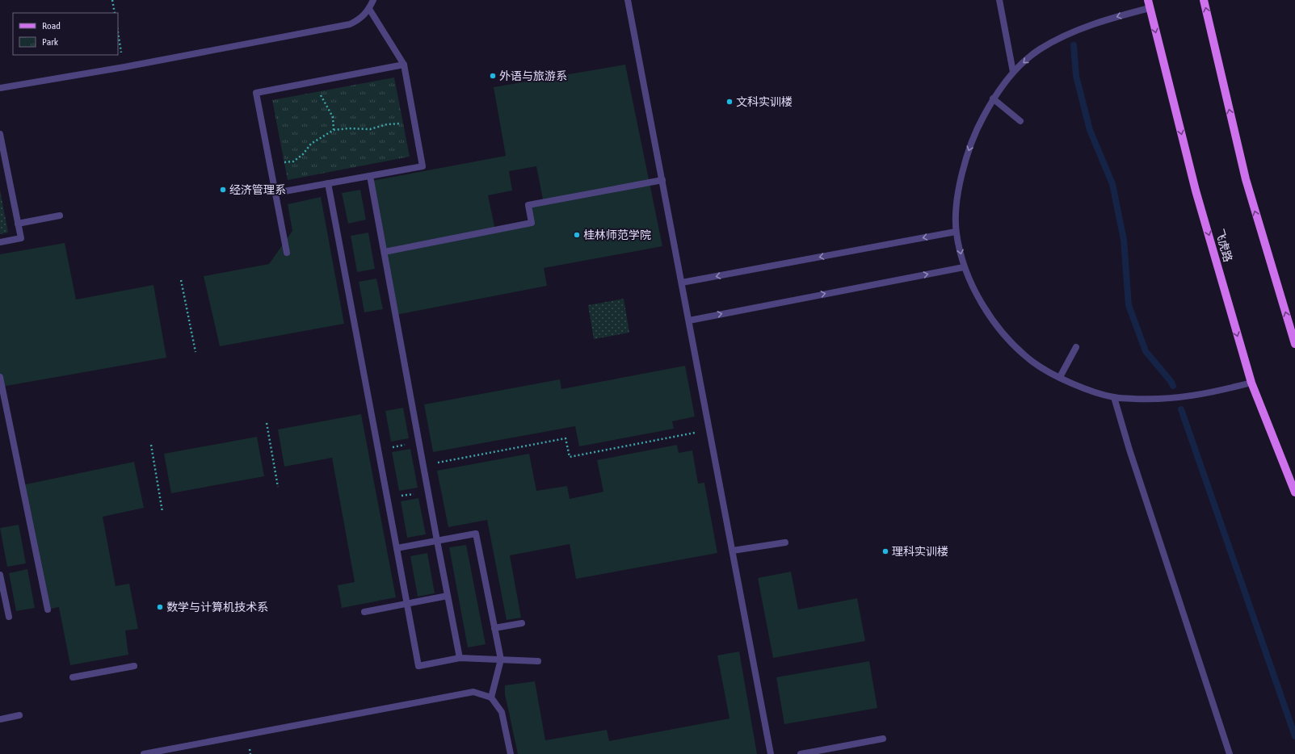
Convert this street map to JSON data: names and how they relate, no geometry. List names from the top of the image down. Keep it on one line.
{"streets":{"main road":["飞虎路"]},"places":["外语与旅游系","文科实训楼","经济管理系","桂林师范学院","理科实训楼","数学与计算机技术系"],"legend":["Road","Park"]}
